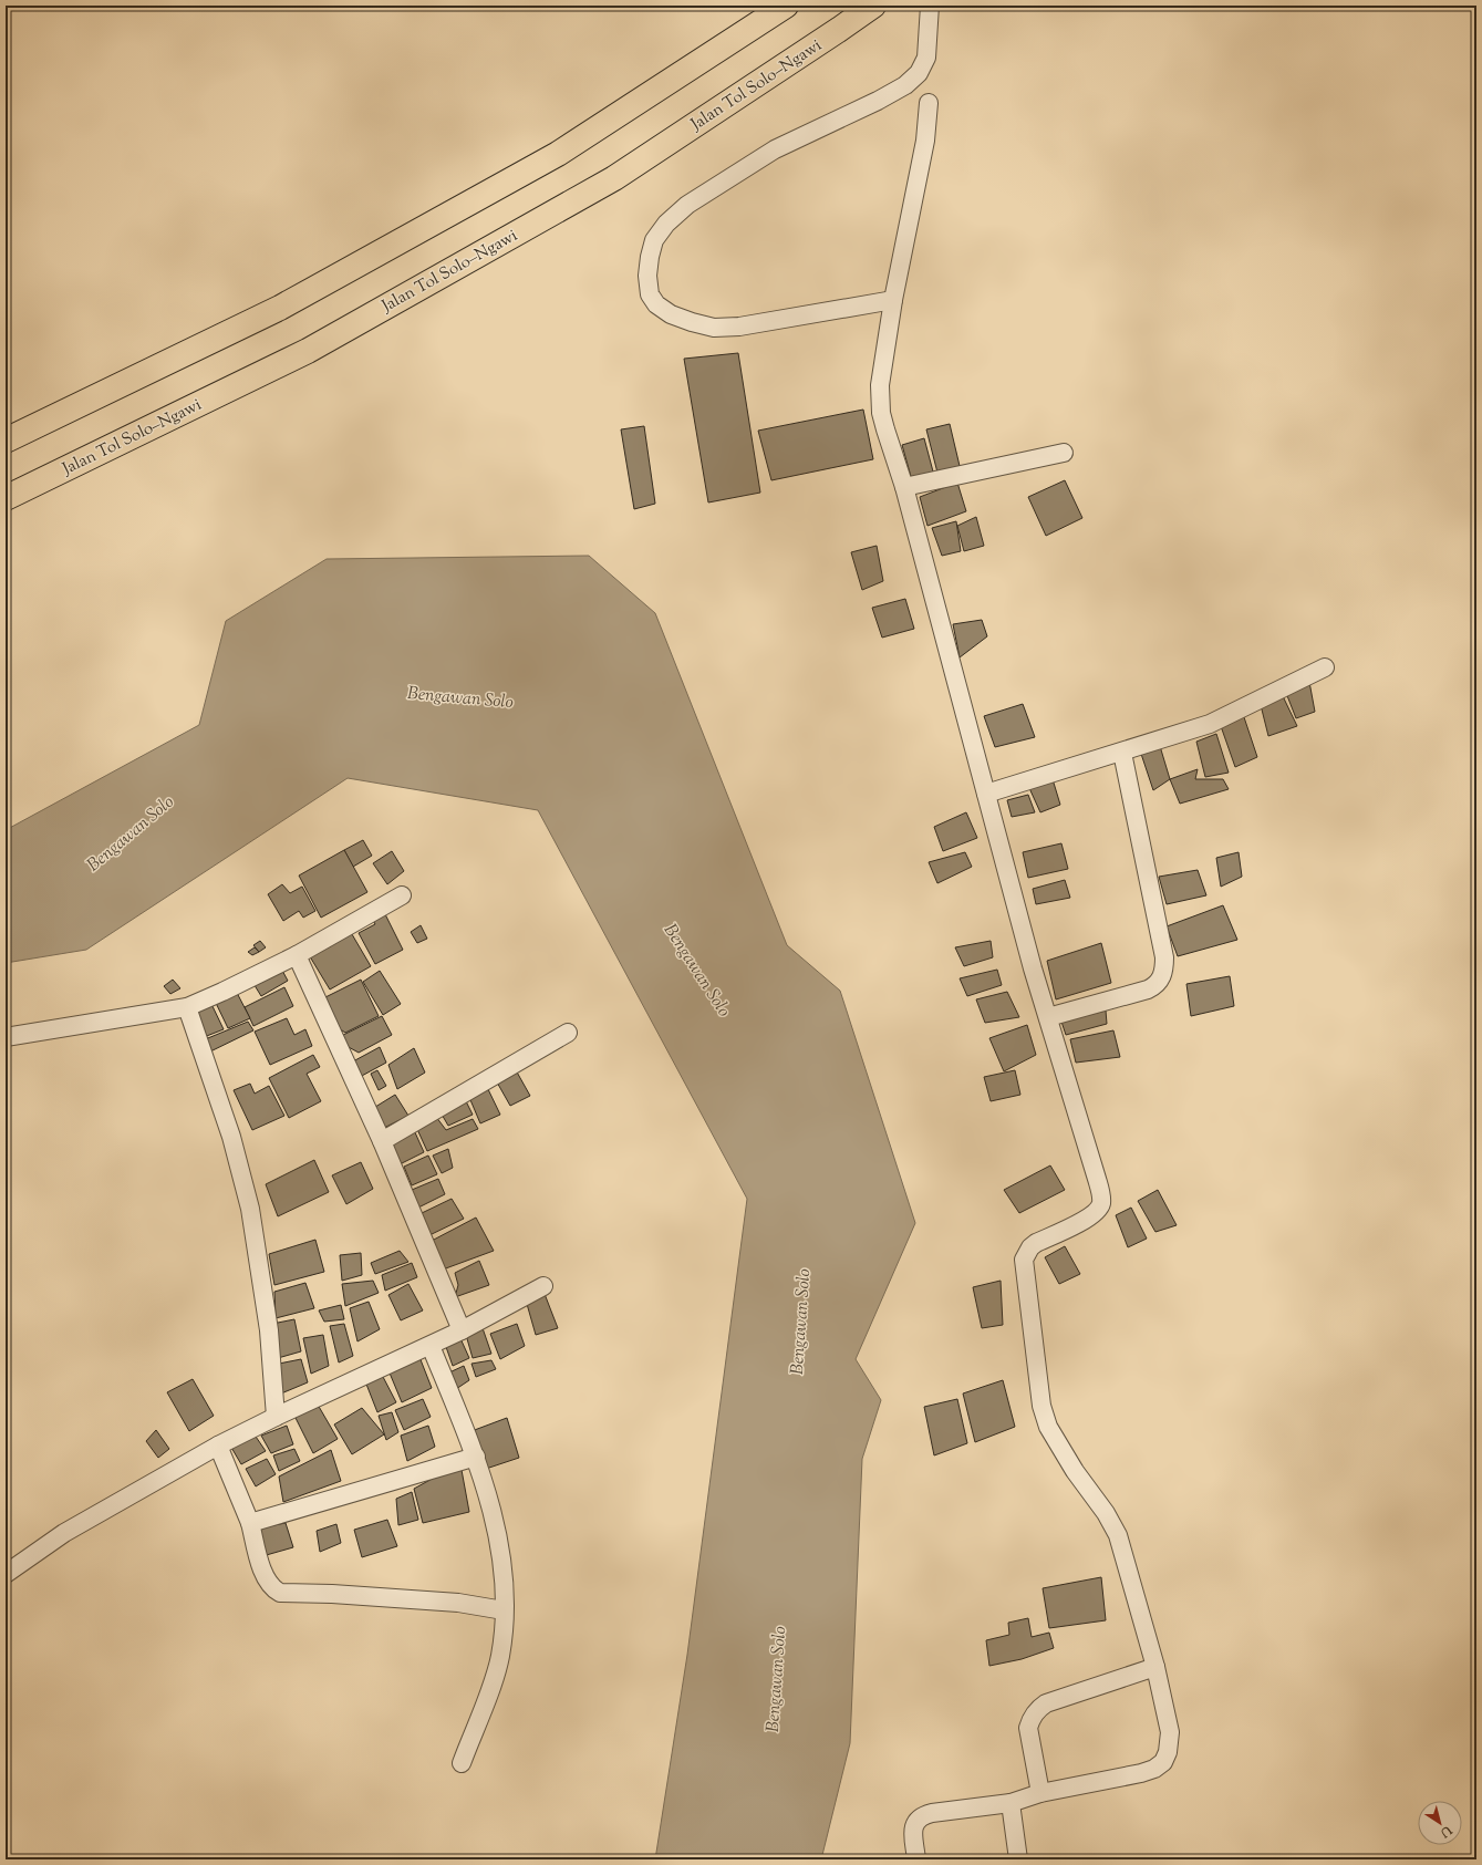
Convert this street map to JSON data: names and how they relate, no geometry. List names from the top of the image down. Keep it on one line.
{"streets":{"highway":["Jalan Tol Solo–Ngawi"]},"water":["Bengawan Solo"],"north":"bottom right"}
